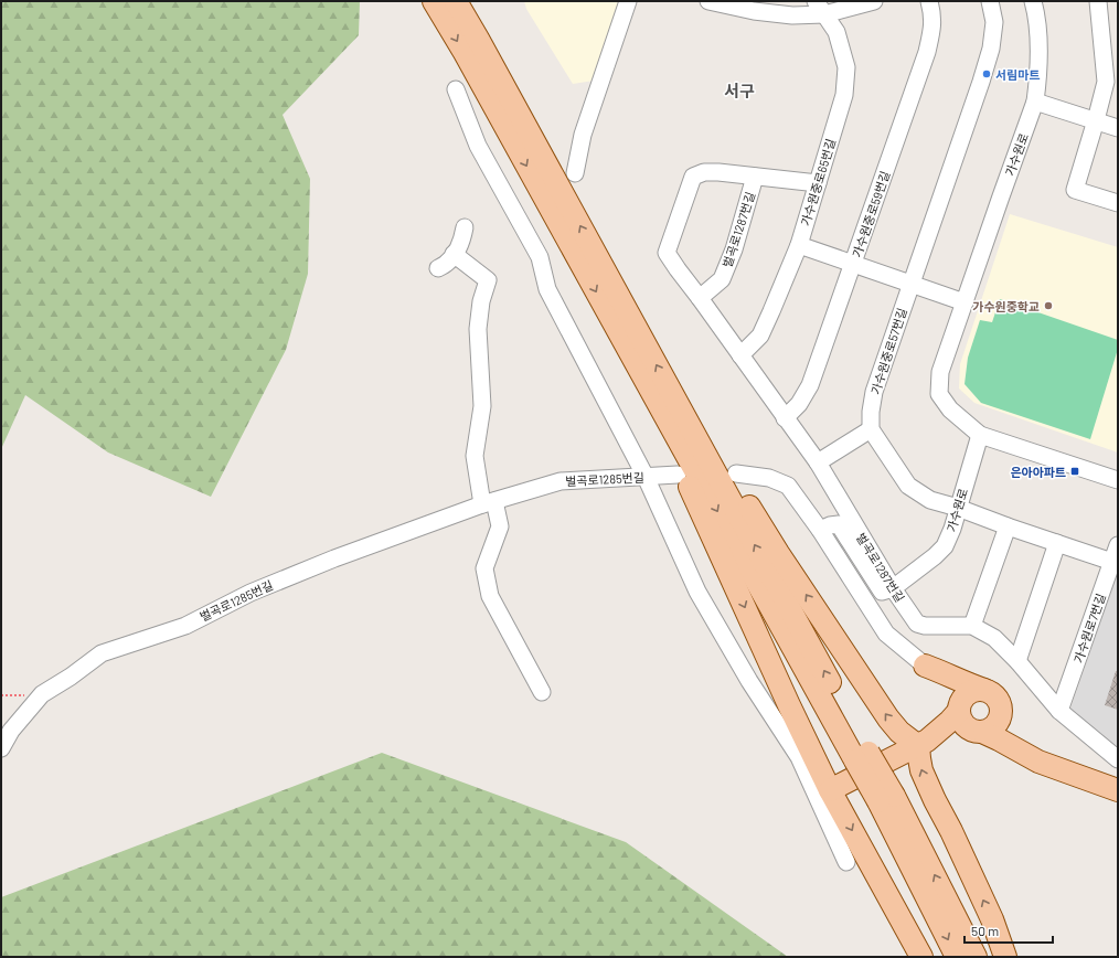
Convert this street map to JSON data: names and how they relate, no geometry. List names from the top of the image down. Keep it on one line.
{"streets":{"street":["가수원로","가수원중로65번길","가수원중로59번길","벌곡로1287번길","가수원중로57번길","벌곡로1285번길","가수원로7번길"]},"crossings":[["가수원로","벌곡로1287번길"],["가수원중로65번길","벌곡로1287번길"],["가수원중로59번길","벌곡로1287번길"]],"districts":["서구"],"places":{"other":["서림마트","가수원중학교"],"transit":["은아아파트"]},"scale_bar":"50 m"}
